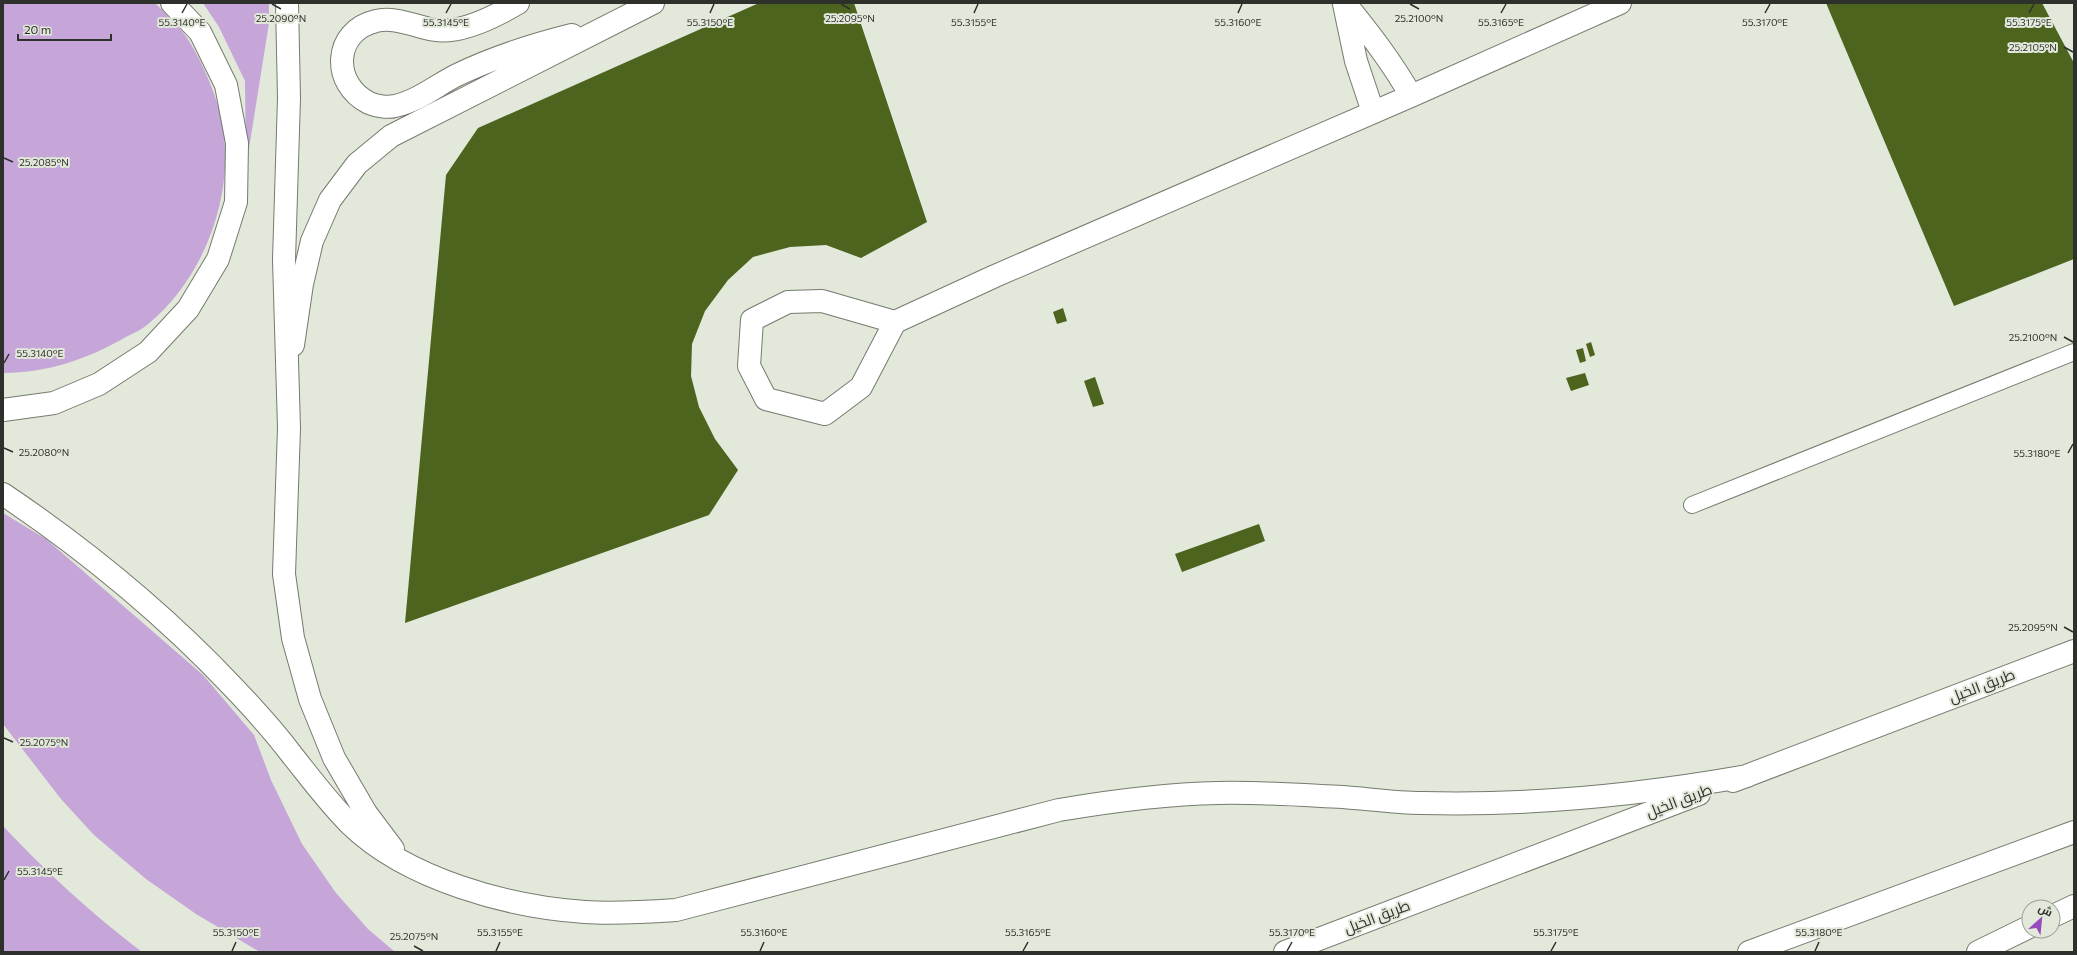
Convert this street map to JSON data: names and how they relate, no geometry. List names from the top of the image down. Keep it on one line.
{"streets":{"main road":["طريق الخيل"]},"scale_bar":"20 m","north":"top right","coordinates":["25.2090°N","25.2095°N","25.2100°N","55.3140°E","55.3145°E","55.3150°E","55.3155°E","55.3160°E","55.3165°E","55.3170°E","55.3175°E","25.2105°N","25.2085°N","25.2080°N","55.3180°E","25.2075°N"]}
